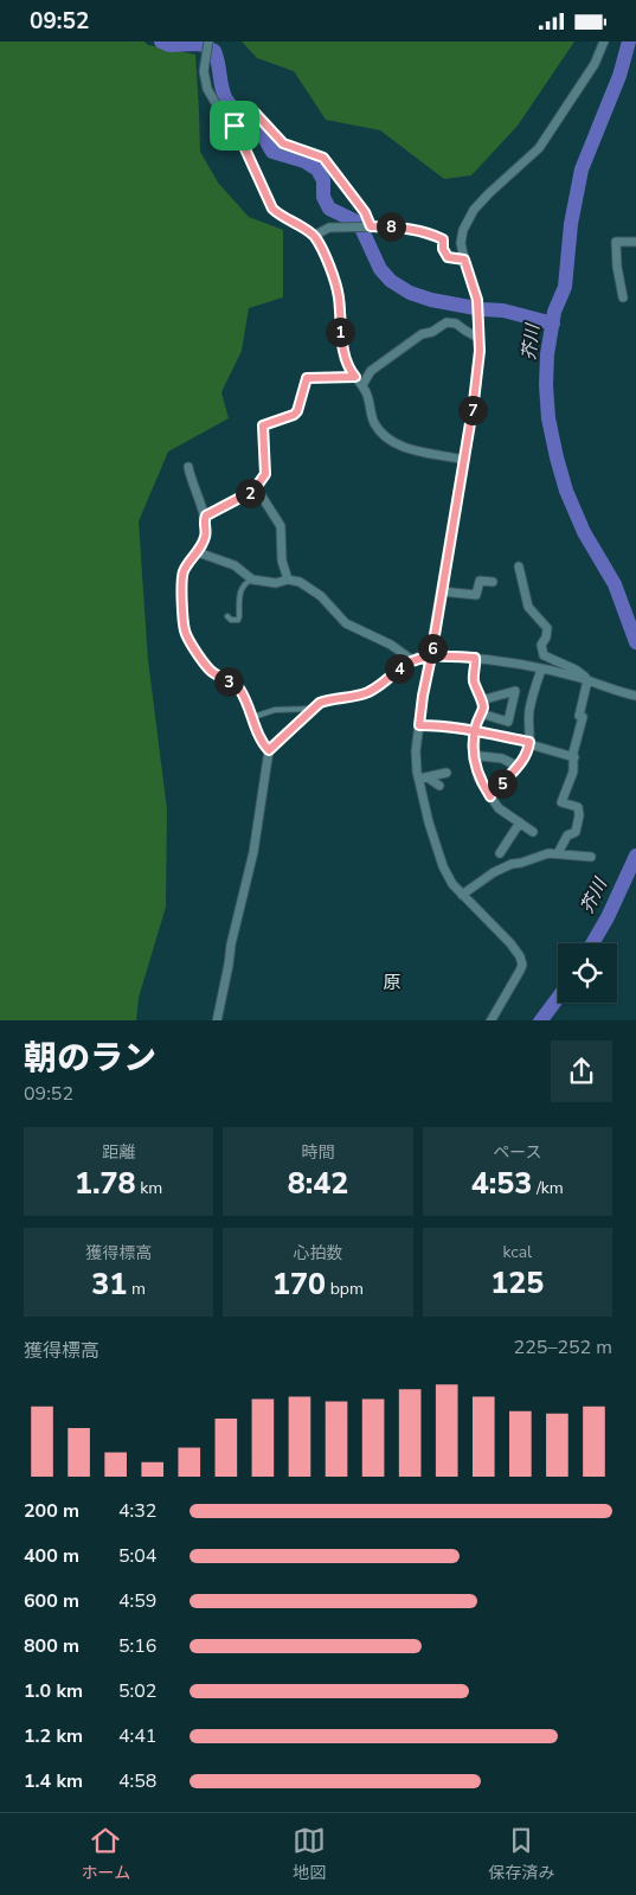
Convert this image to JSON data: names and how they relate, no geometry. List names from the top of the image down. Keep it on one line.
{"districts":["原"],"water":["芥川"],"page":{"status":"09:52","pins":["8","1","7","2","6","4","3","5"],"heading":["朝のラン","09:52"],"stats":[["距離","1.78 km"],["時間","8:42"],["ペース","4:53 /km"],["獲得標高","31 m"],["心拍数","170 bpm"],["kcal","125"]],"chart":["獲得標高","225–252 m"],"list":[{"name":"200 m","note":"4:32"},{"name":"400 m","note":"5:04"},{"name":"600 m","note":"4:59"},{"name":"800 m","note":"5:16"},{"name":"1.0 km","note":"5:02"},{"name":"1.2 km","note":"4:41"},{"name":"1.4 km","note":"4:58"}],"tabs":["ホーム","地図","保存済み"]}}
